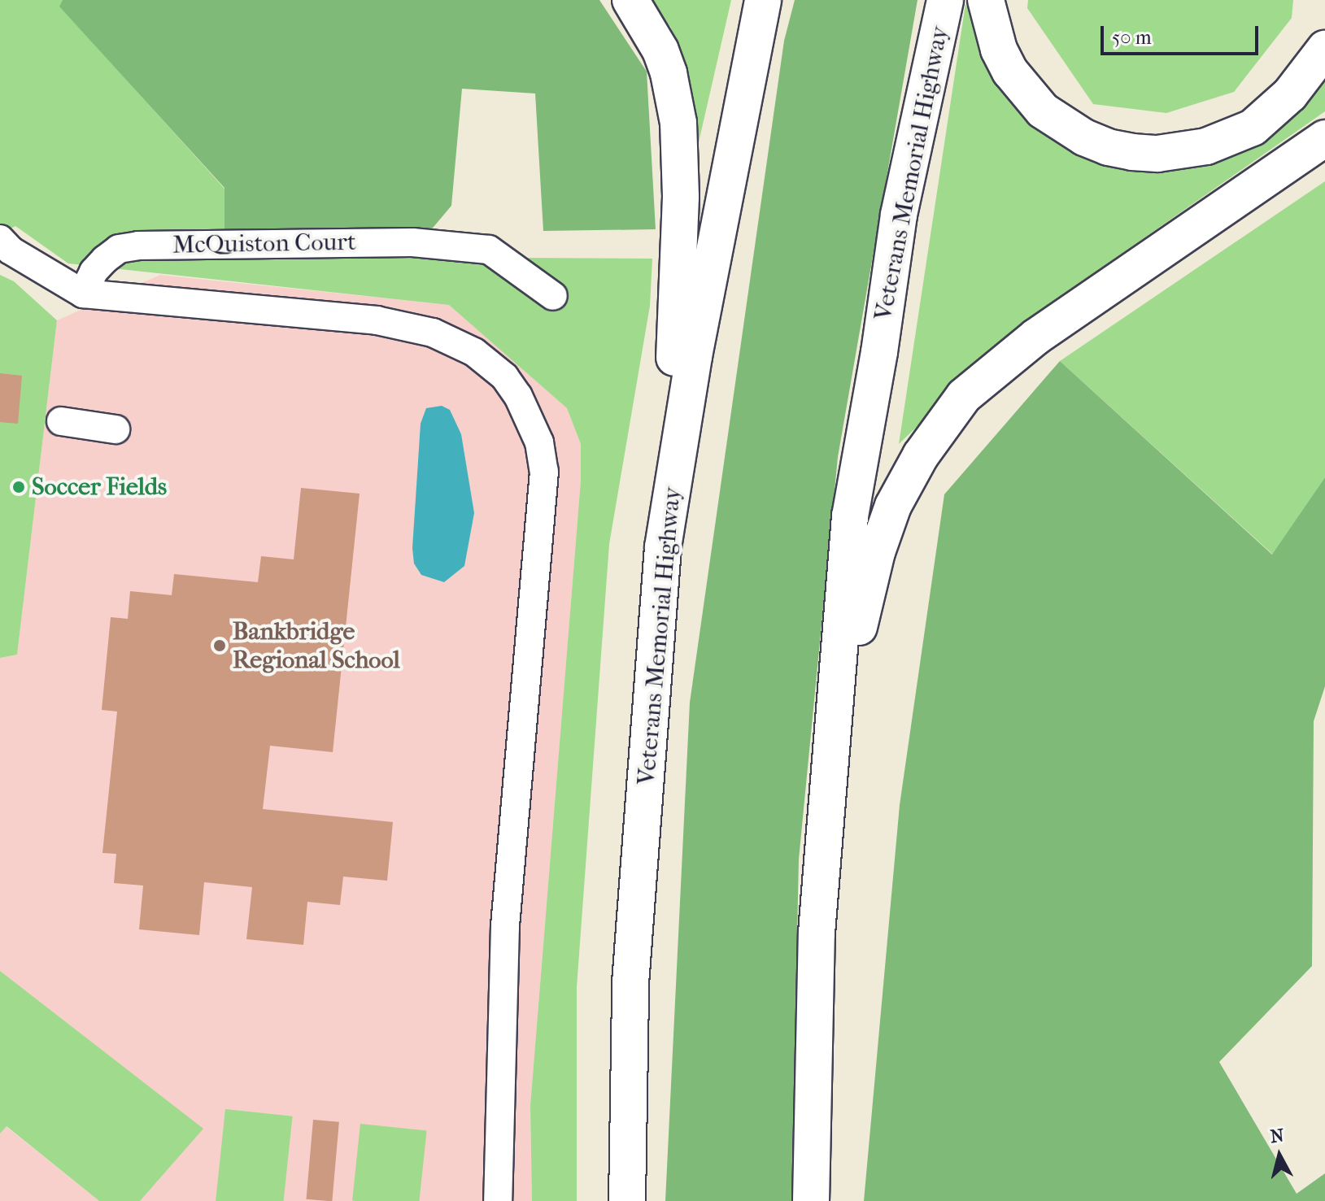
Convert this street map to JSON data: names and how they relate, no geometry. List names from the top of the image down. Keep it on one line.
{"streets":{"highway":["Veterans Memorial Highway"],"street":["McQuiston Court"]},"places":["Soccer Fields","Bankbridge Regional School"],"scale_bar":"50 m","north":"top"}
